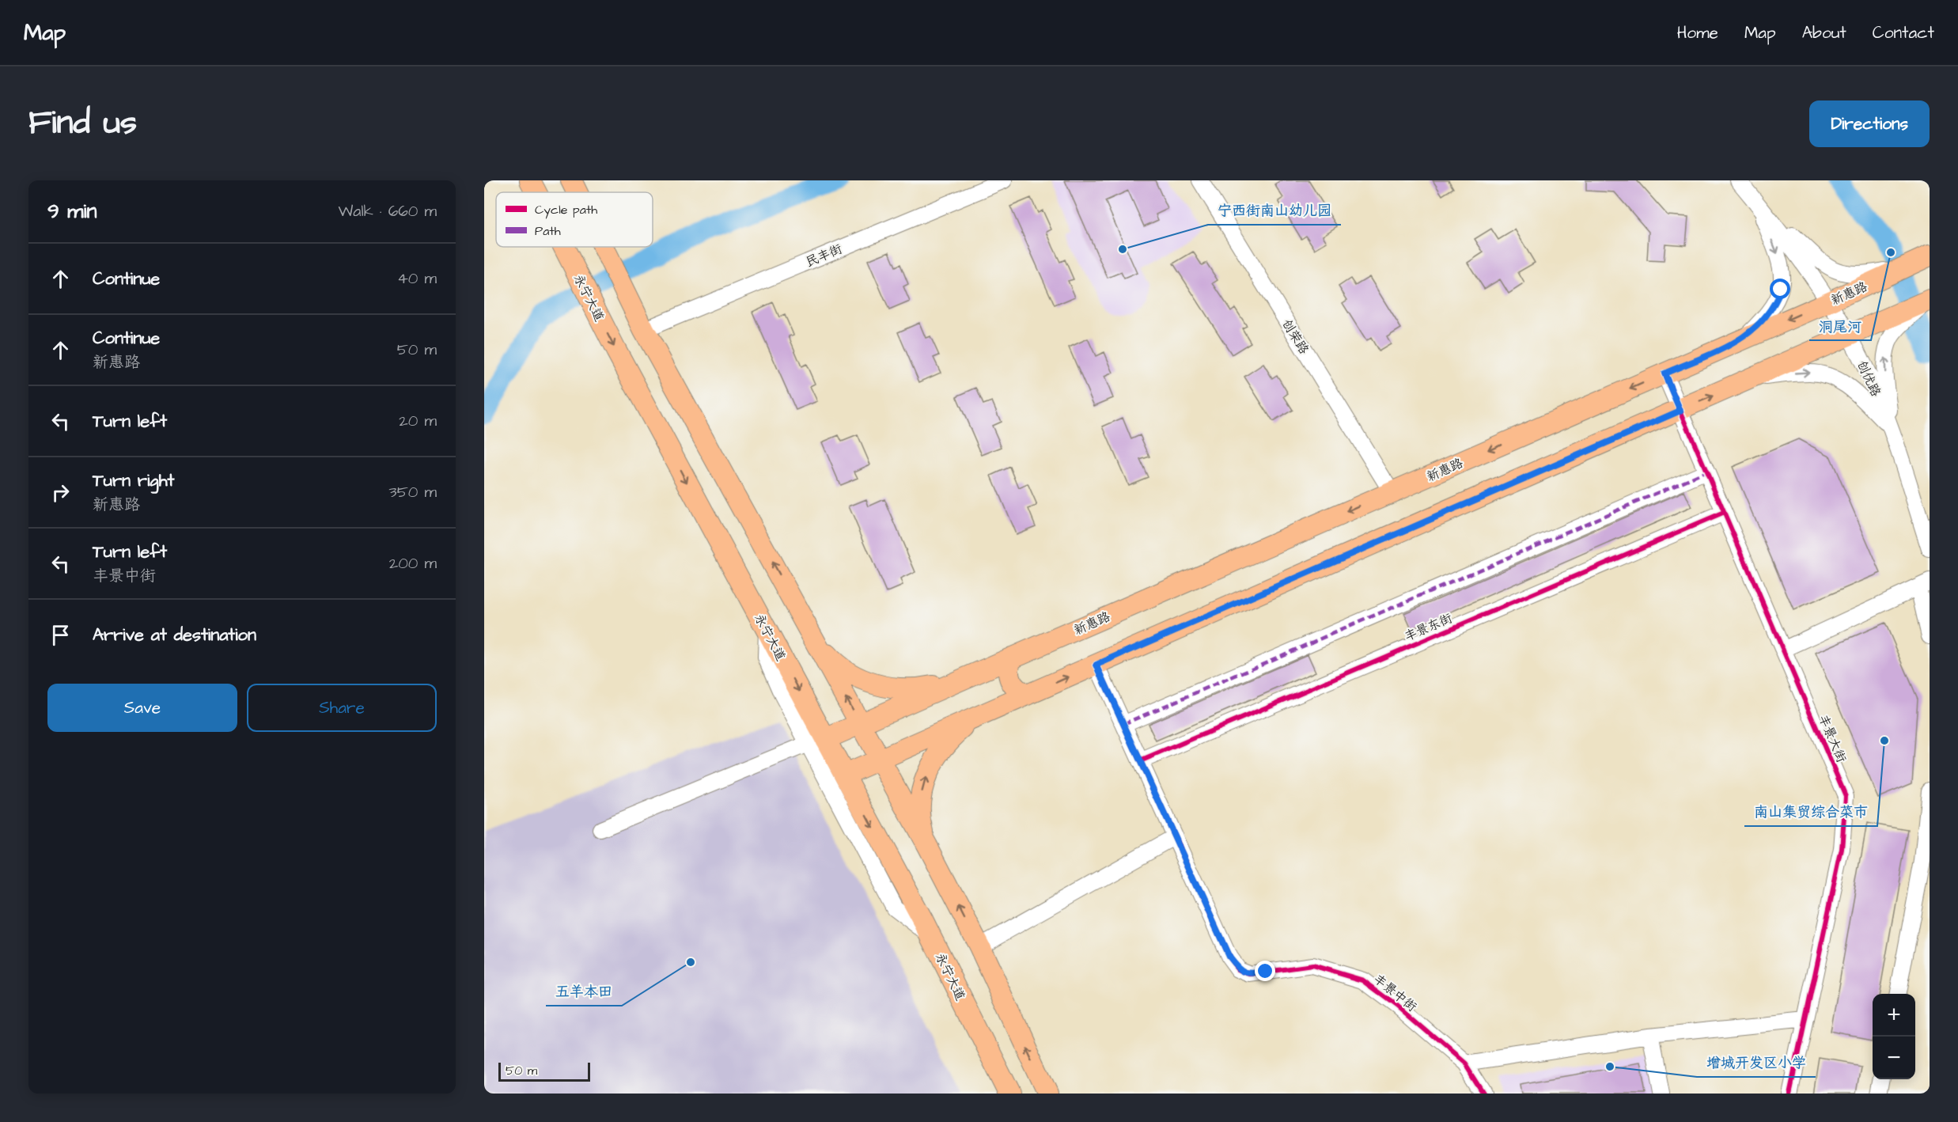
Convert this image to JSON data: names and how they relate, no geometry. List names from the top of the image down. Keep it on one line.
{"streets":{"main road":["新惠路","永宁大道"],"street":["民丰街","创荣路","创优路","丰景东街","丰景大街","丰景中街"]},"crossings":[["新惠路","创荣路"],["新惠路","创优路"],["新惠路","丰景大街"],["丰景东街","丰景大街"],["丰景东街","丰景中街"]],"places":["宁西街南山幼儿园","洞尾河","南山集贸综合菜市","五羊本田","增城开发区小学"],"legend":["Cycle path","Path"],"scale_bar":"50 m","page":{"header":"Map","nav":["Home","Map","About","Contact"],"title":"Find us","buttons":["Directions",["Save","Share"]],"heading":["9 min","Walk · 660 m"],"list":[["Continue","40 m"],["Continue","新惠路","50 m"],["Turn left","20 m"],["Turn right","新惠路","350 m"],["Turn left","丰景中街","200 m"],"Arrive at destination"],"map_buttons":["+","−"],"scale":"50 m"}}
